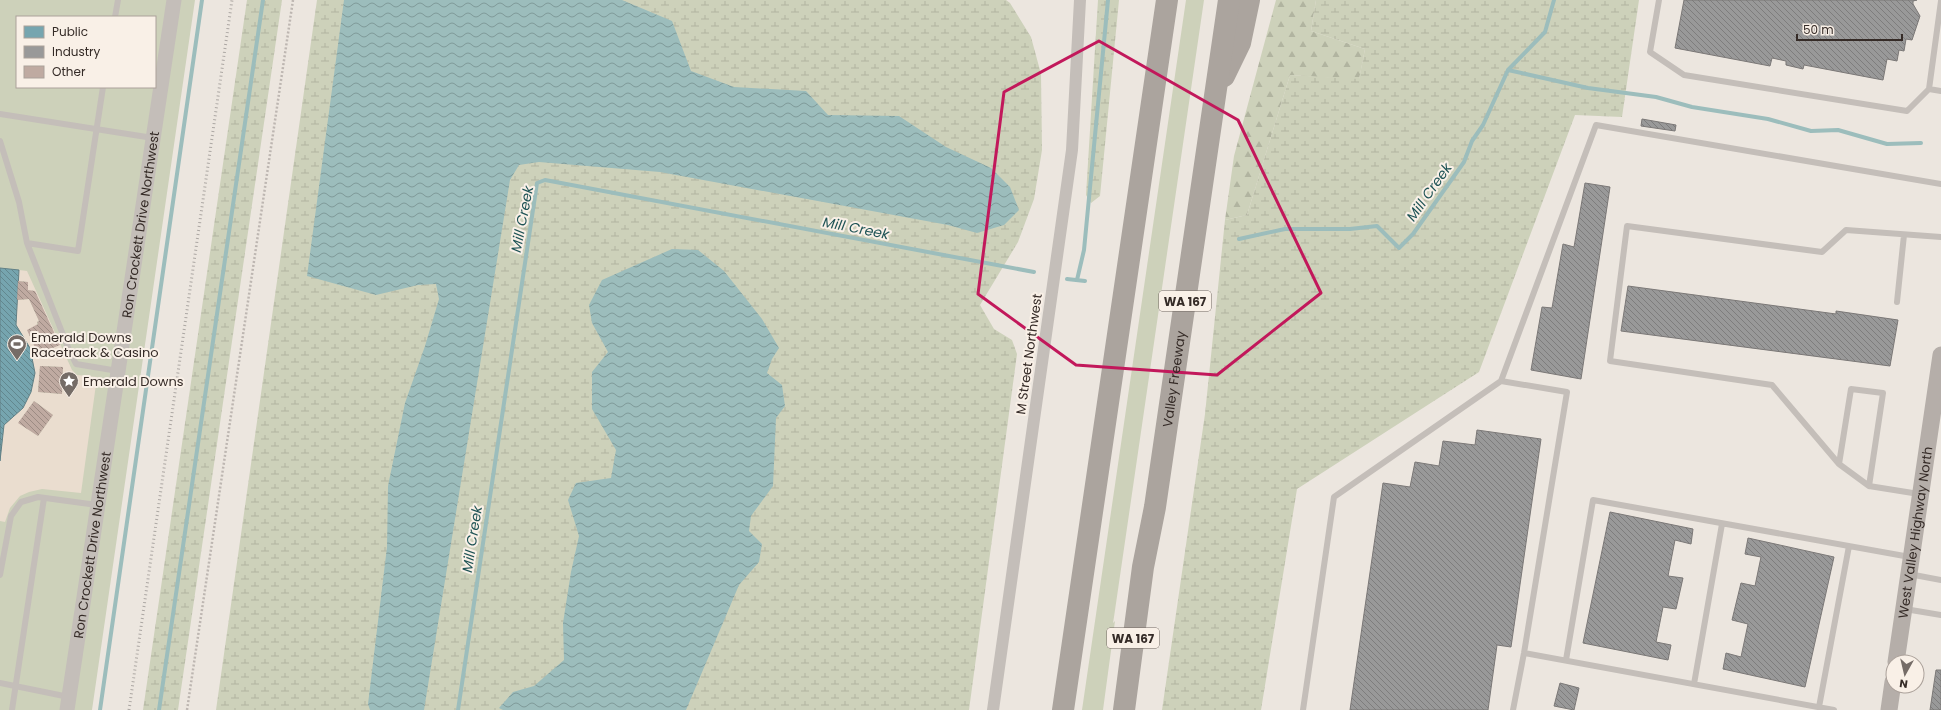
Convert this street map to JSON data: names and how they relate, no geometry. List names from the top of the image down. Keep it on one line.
{"streets":{"highway":["WA 167","Valley Freeway"],"main road":["West Valley Highway North"],"street":["Ron Crockett Drive Northwest","M Street Northwest"]},"water":["Mill Creek"],"places":{"sports":["Emerald Downs Racetrack & Casino"],"place":["Emerald Downs"]},"legend":["Public","Industry","Other"],"scale_bar":"50 m","north":"bottom"}
